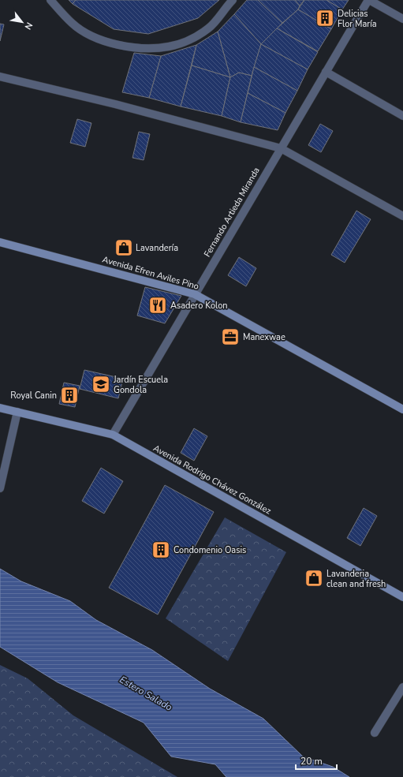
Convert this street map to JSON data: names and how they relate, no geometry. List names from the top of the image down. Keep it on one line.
{"streets":{"street":["Fernando Artieda Miranda","Avenida Efren Aviles Pino","Avenida Rodrigo Chávez González"]},"crossings":[["Fernando Artieda Miranda","Avenida Efren Aviles Pino"],["Fernando Artieda Miranda","Avenida Rodrigo Chávez González"]],"water":["Estero Salado"],"places":{"building":["Delicias Flor María","Royal Canin","Condomenio Oasis"],"shop":["Lavandería","Lavanderia clean and fresh"],"restaurant":["Asadero Kolon"],"office":["Manexwae"],"school or university":["Jardín Escuela Gondola"]},"scale_bar":"20 m","north":"bottom right"}
